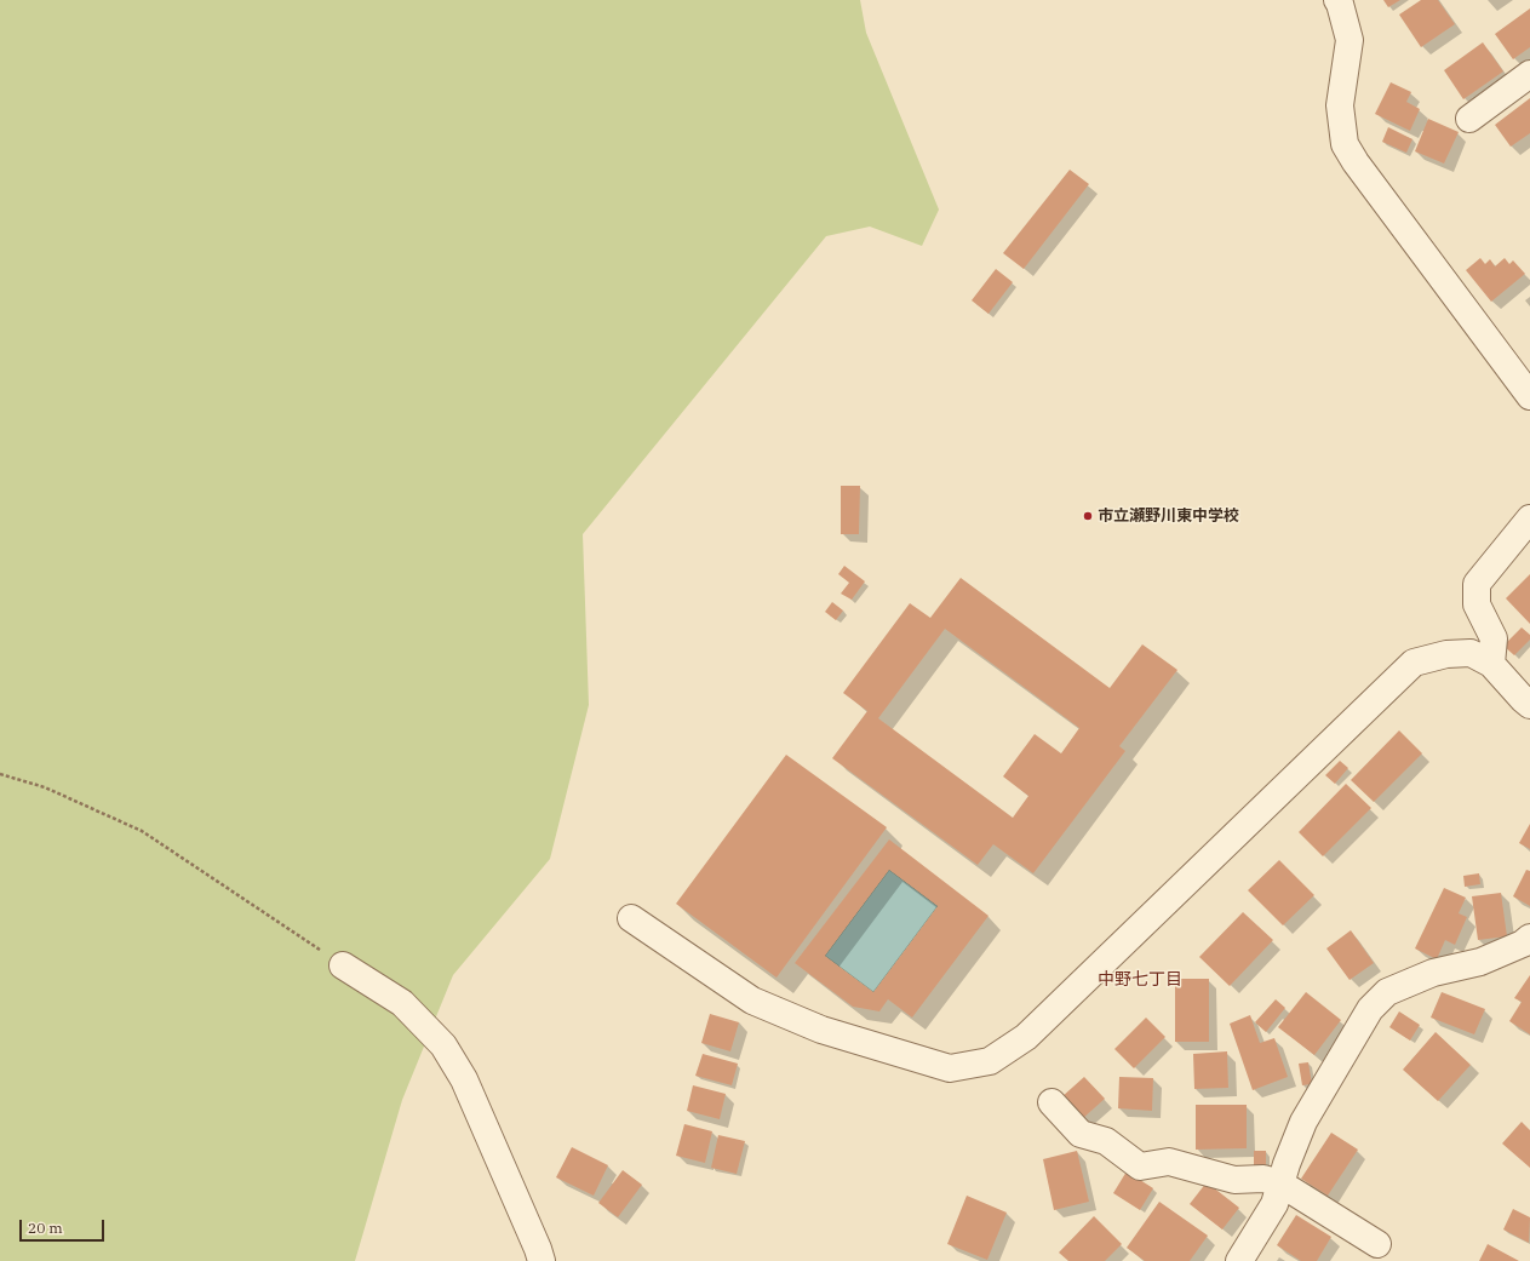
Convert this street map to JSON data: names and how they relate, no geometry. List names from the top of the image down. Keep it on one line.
{"districts":["中野七丁目"],"places":["市立瀬野川東中学校"],"scale_bar":"20 m"}
